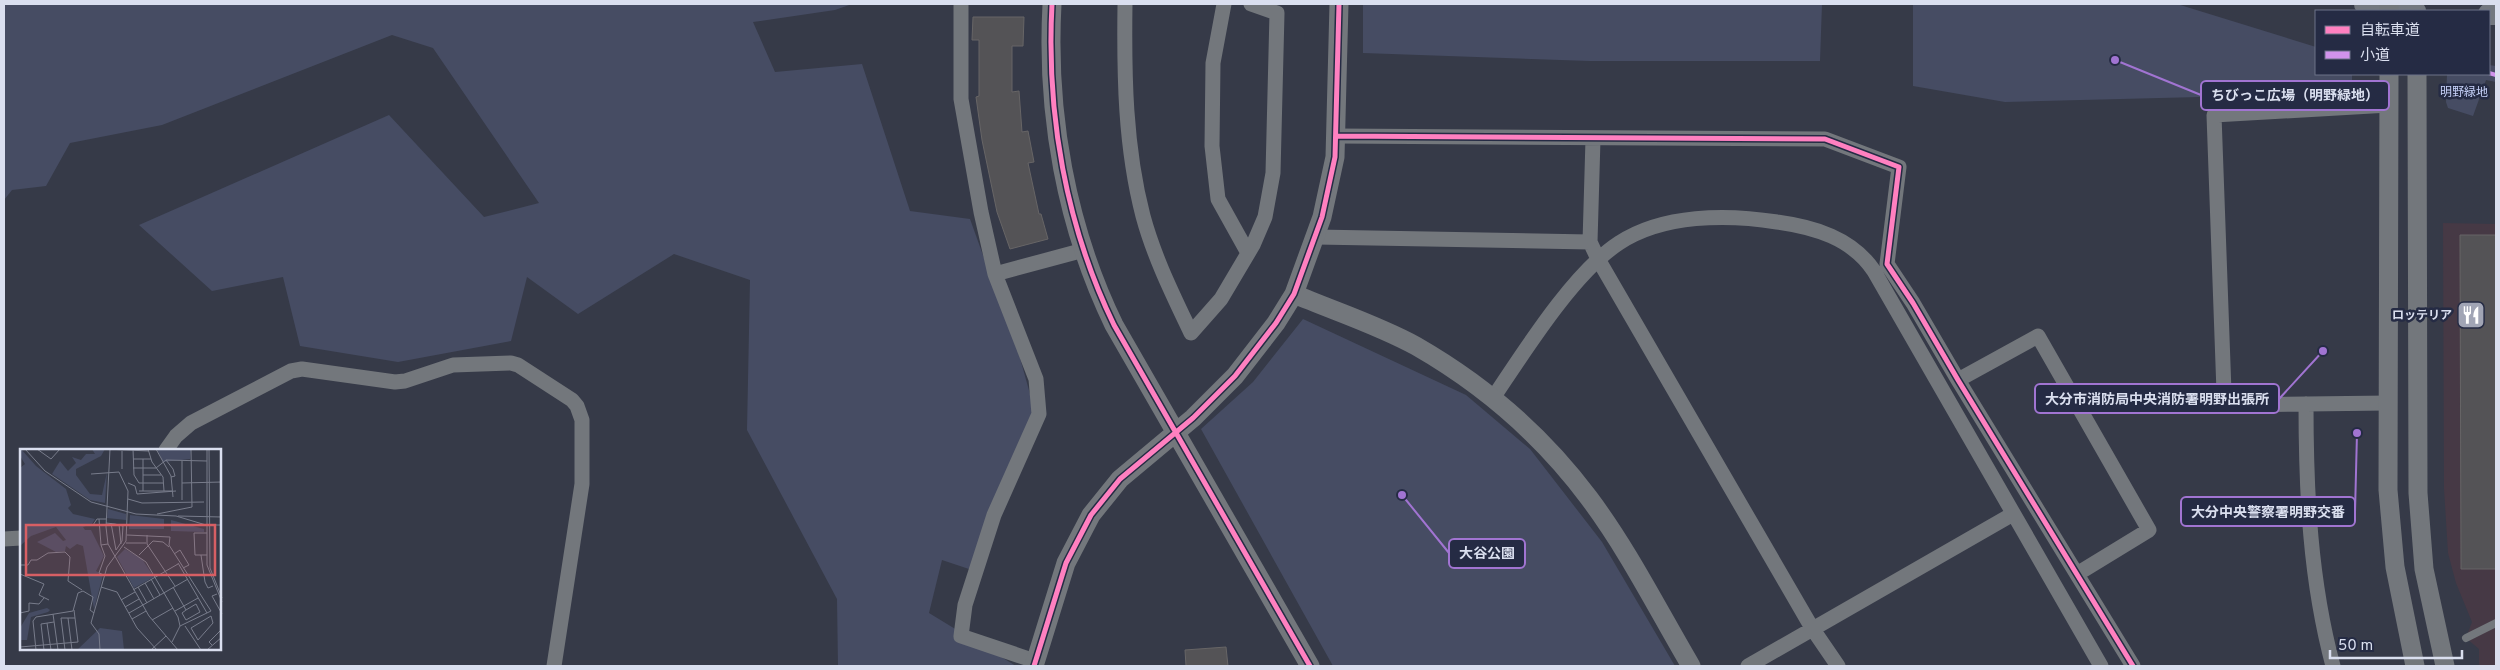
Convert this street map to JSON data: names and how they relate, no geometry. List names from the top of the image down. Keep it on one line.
{"parks":["明野緑地"],"places":{"other":["ちびっこ広場（明野緑地）","大分市消防局中央消防署明野出張所","大分中央警察署明野交番","大谷公園"],"restaurant":["ロッテリア"]},"legend":["自転車道","小道"],"scale_bar":"50 m"}
